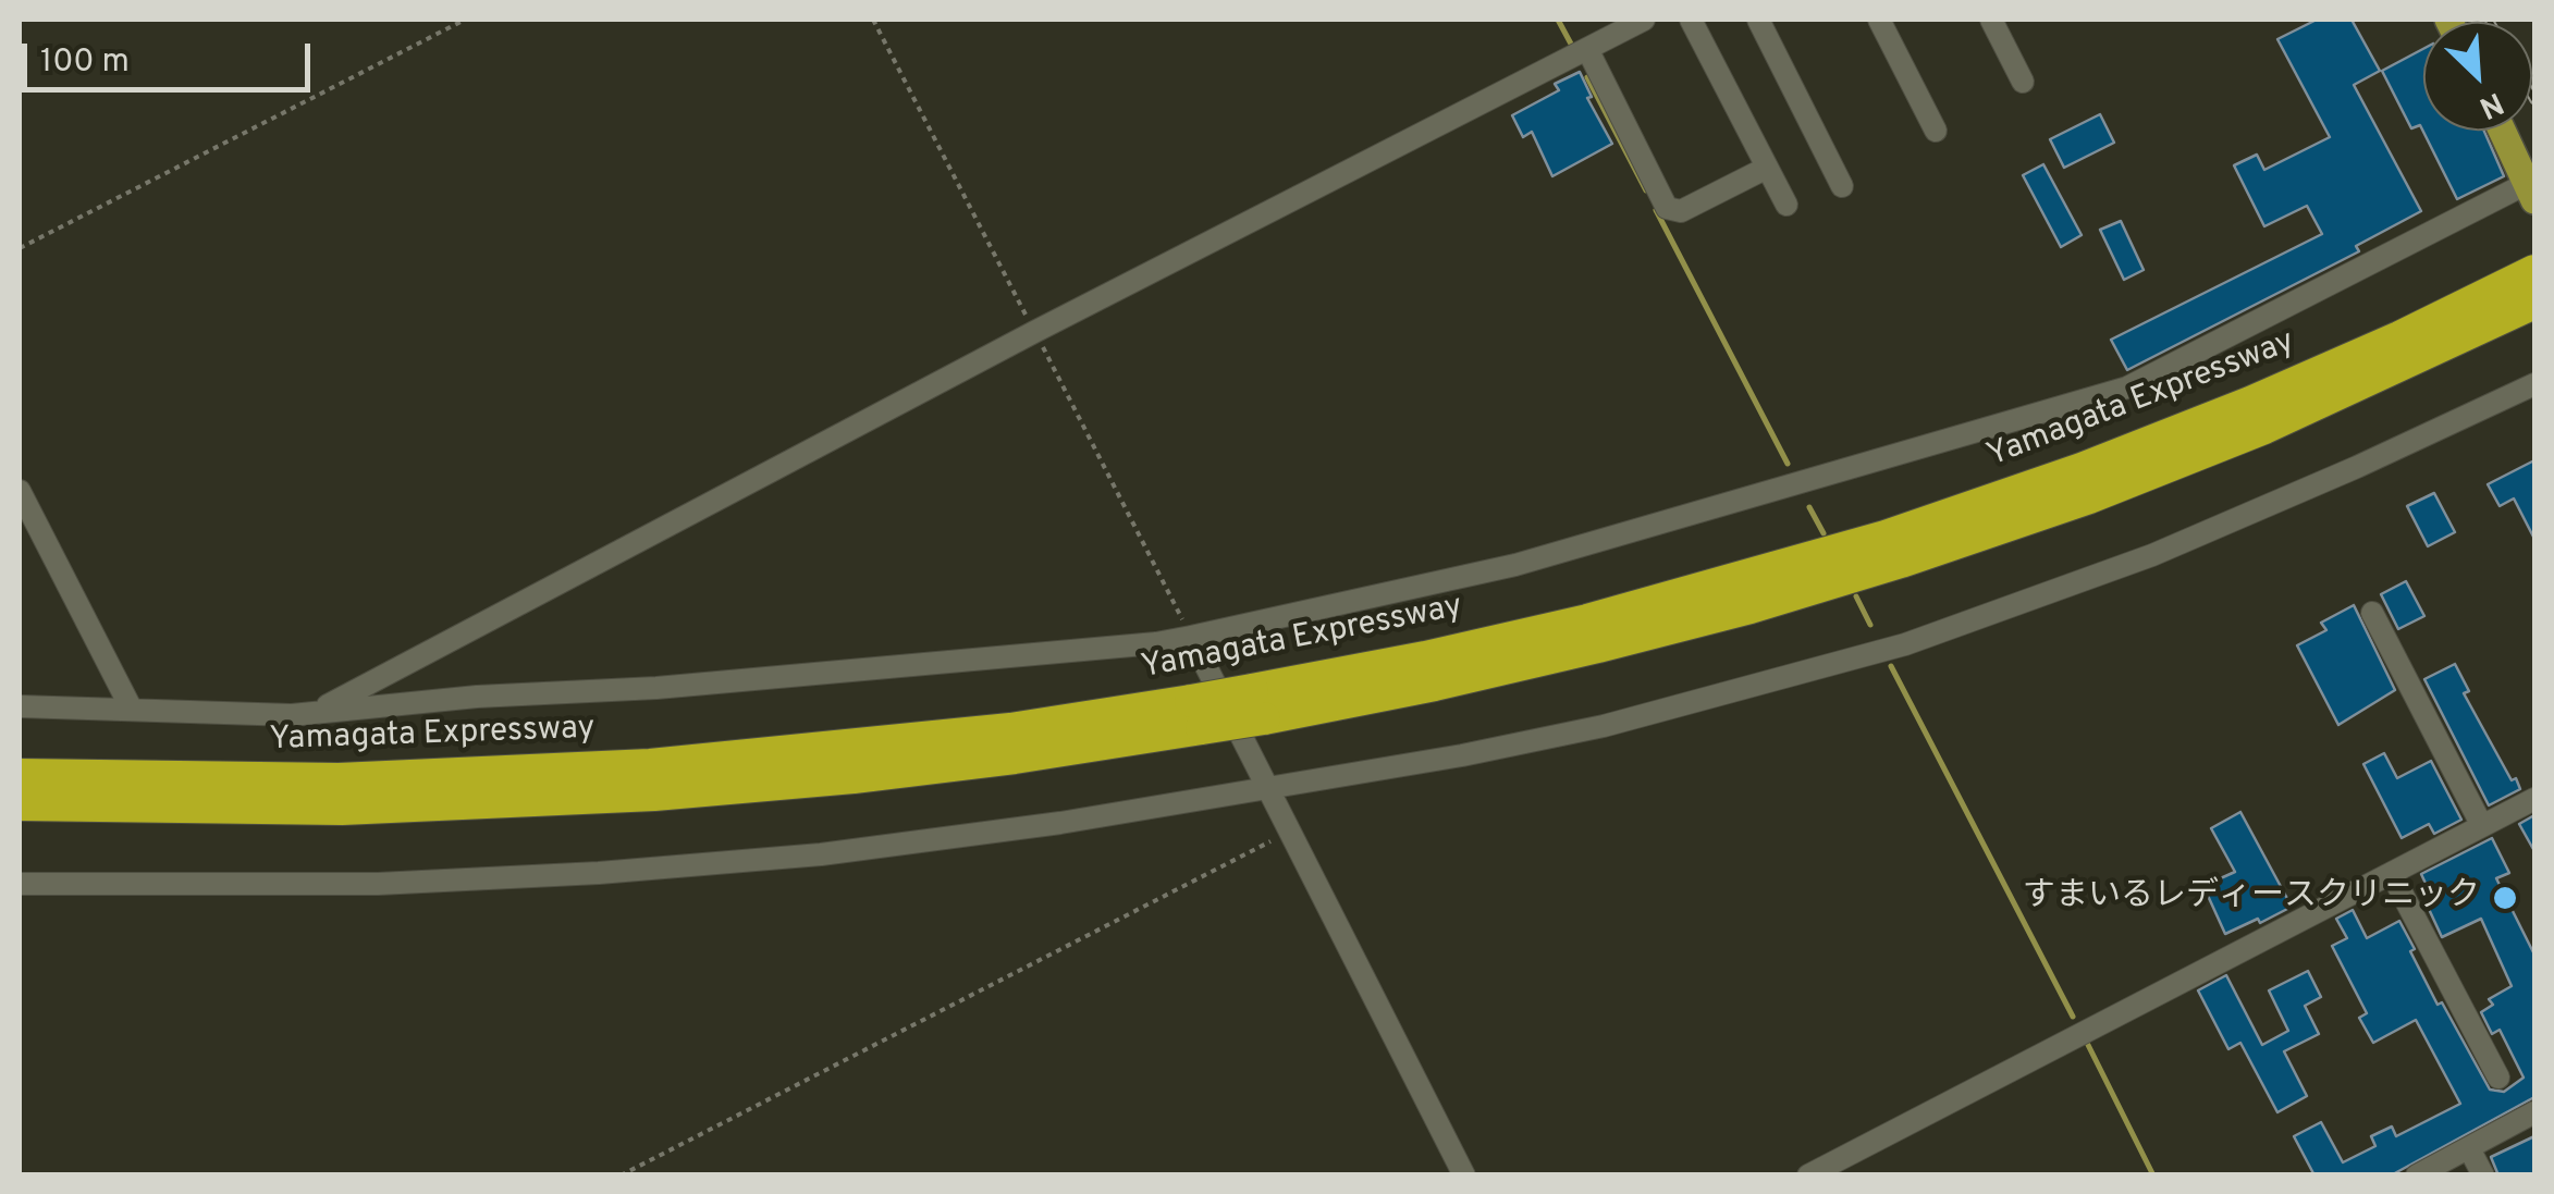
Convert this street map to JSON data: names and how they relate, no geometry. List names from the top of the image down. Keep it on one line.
{"streets":{"highway":["Yamagata Expressway"]},"places":["すまいるレディースクリニック"],"scale_bar":"100 m","north":"bottom right"}
